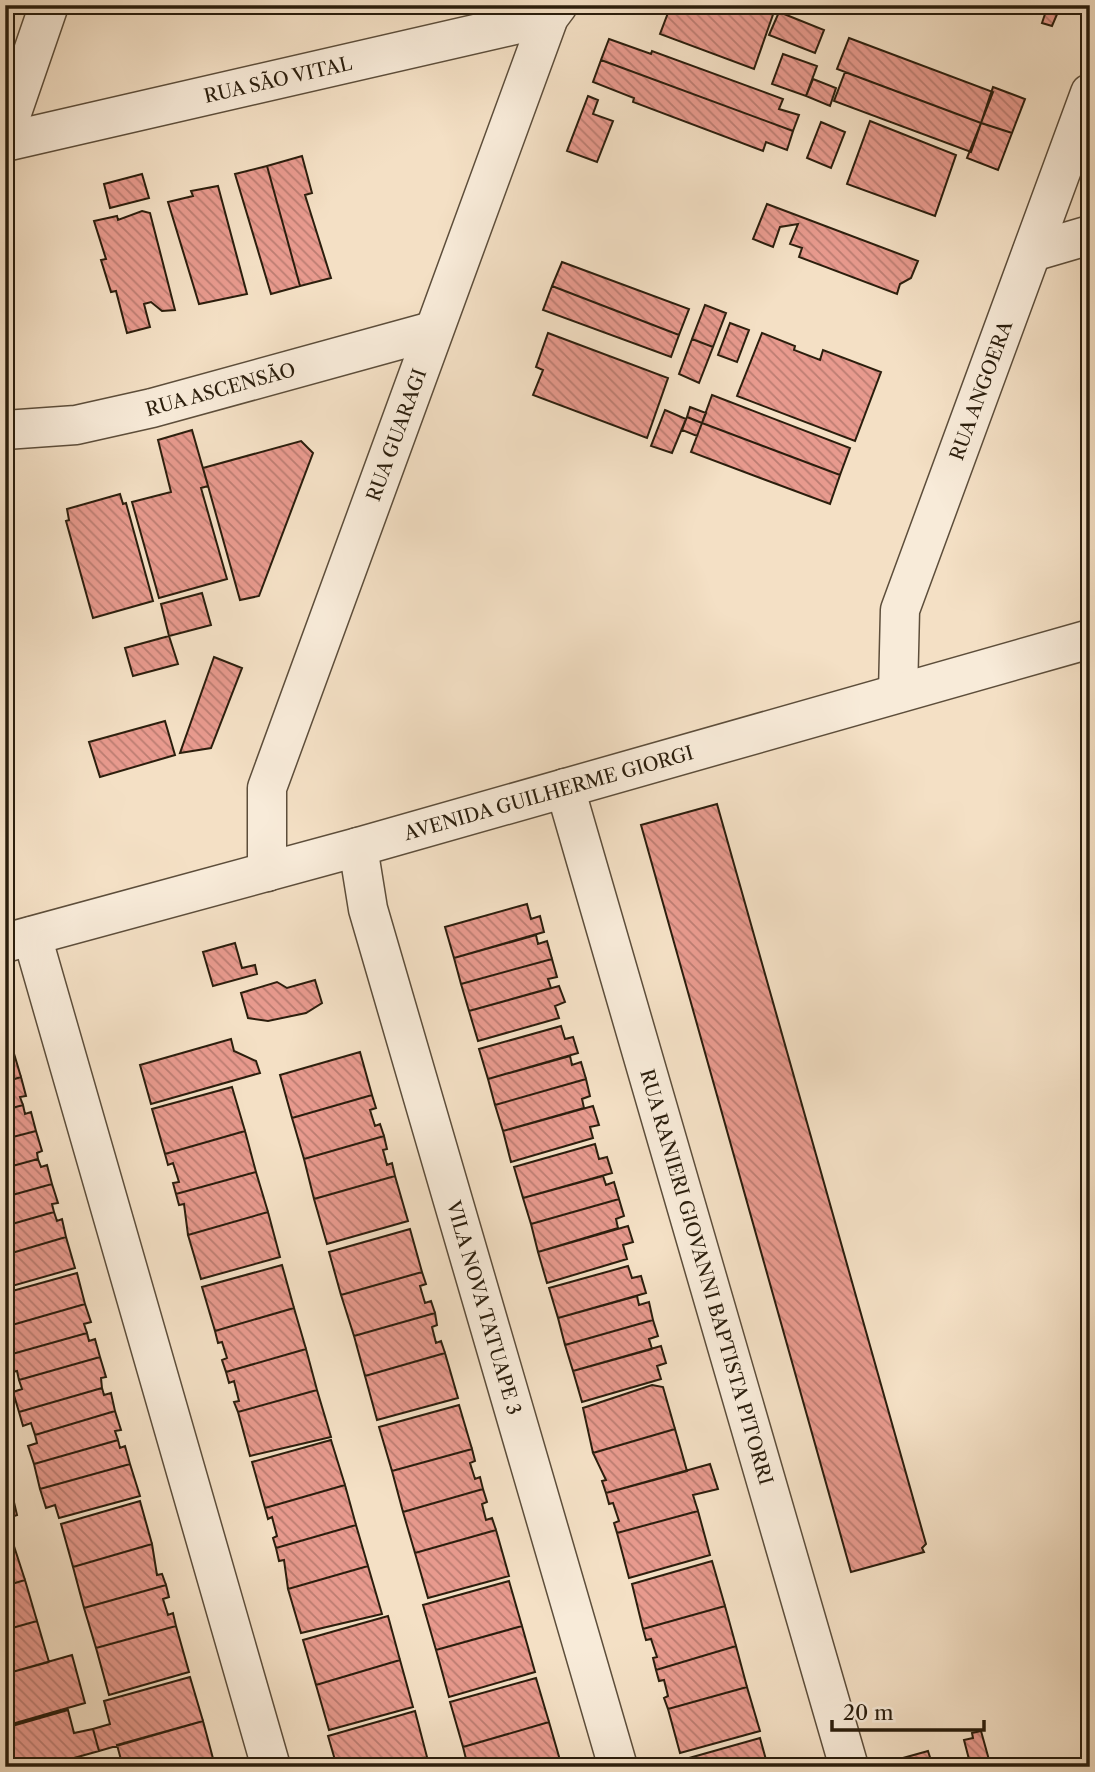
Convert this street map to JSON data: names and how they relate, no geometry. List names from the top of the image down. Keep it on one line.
{"streets":{"street":["RUA SÃO VITAL","RUA ASCENSÃO","RUA ANGOERA","RUA GUARAGI","AVENIDA GUILHERME GIORGI","RUA RANIERI GIOVANNI BAPTISTA PITORRI","VILA NOVA TATUAPE 3"]},"crossings":[["RUA SÃO VITAL","RUA GUARAGI"],["RUA ASCENSÃO","RUA GUARAGI"],["RUA ANGOERA","AVENIDA GUILHERME GIORGI"],["RUA GUARAGI","AVENIDA GUILHERME GIORGI"],["AVENIDA GUILHERME GIORGI","RUA RANIERI GIOVANNI BAPTISTA PITORRI"],["AVENIDA GUILHERME GIORGI","VILA NOVA TATUAPE 3"]],"scale_bar":"20 m"}
